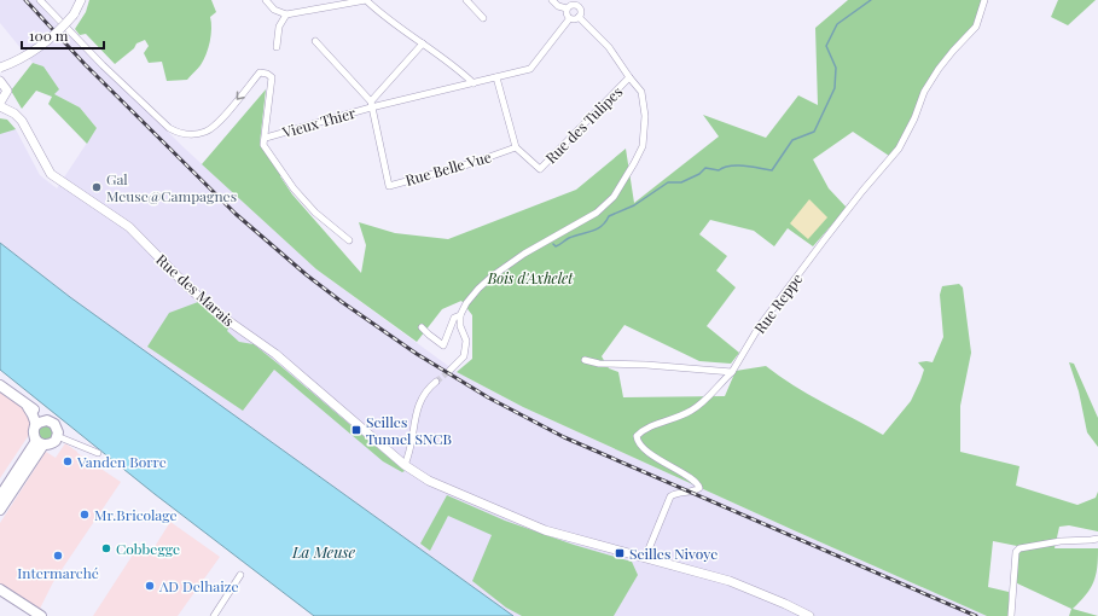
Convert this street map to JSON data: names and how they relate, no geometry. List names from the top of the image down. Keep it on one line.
{"streets":{"main road":["Rue des Marais"],"street":["Vieux Thier","Rue des Tulipes","Rue Belle Vue","Rue Reppe"]},"crossings":[["Vieux Thier","Rue Belle Vue"],["Rue des Tulipes","Rue Belle Vue"]],"water":["La Meuse"],"parks":["Bois d'Axhelet"],"places":{"other":["Gal Meuse@Campagnes","Vanden Borre","Mr.Bricolage","Cobbegge","Intermarché","AD Delhaize"],"transit":["Seilles Tunnel SNCB","Seilles Nivoye"]},"scale_bar":"100 m"}
